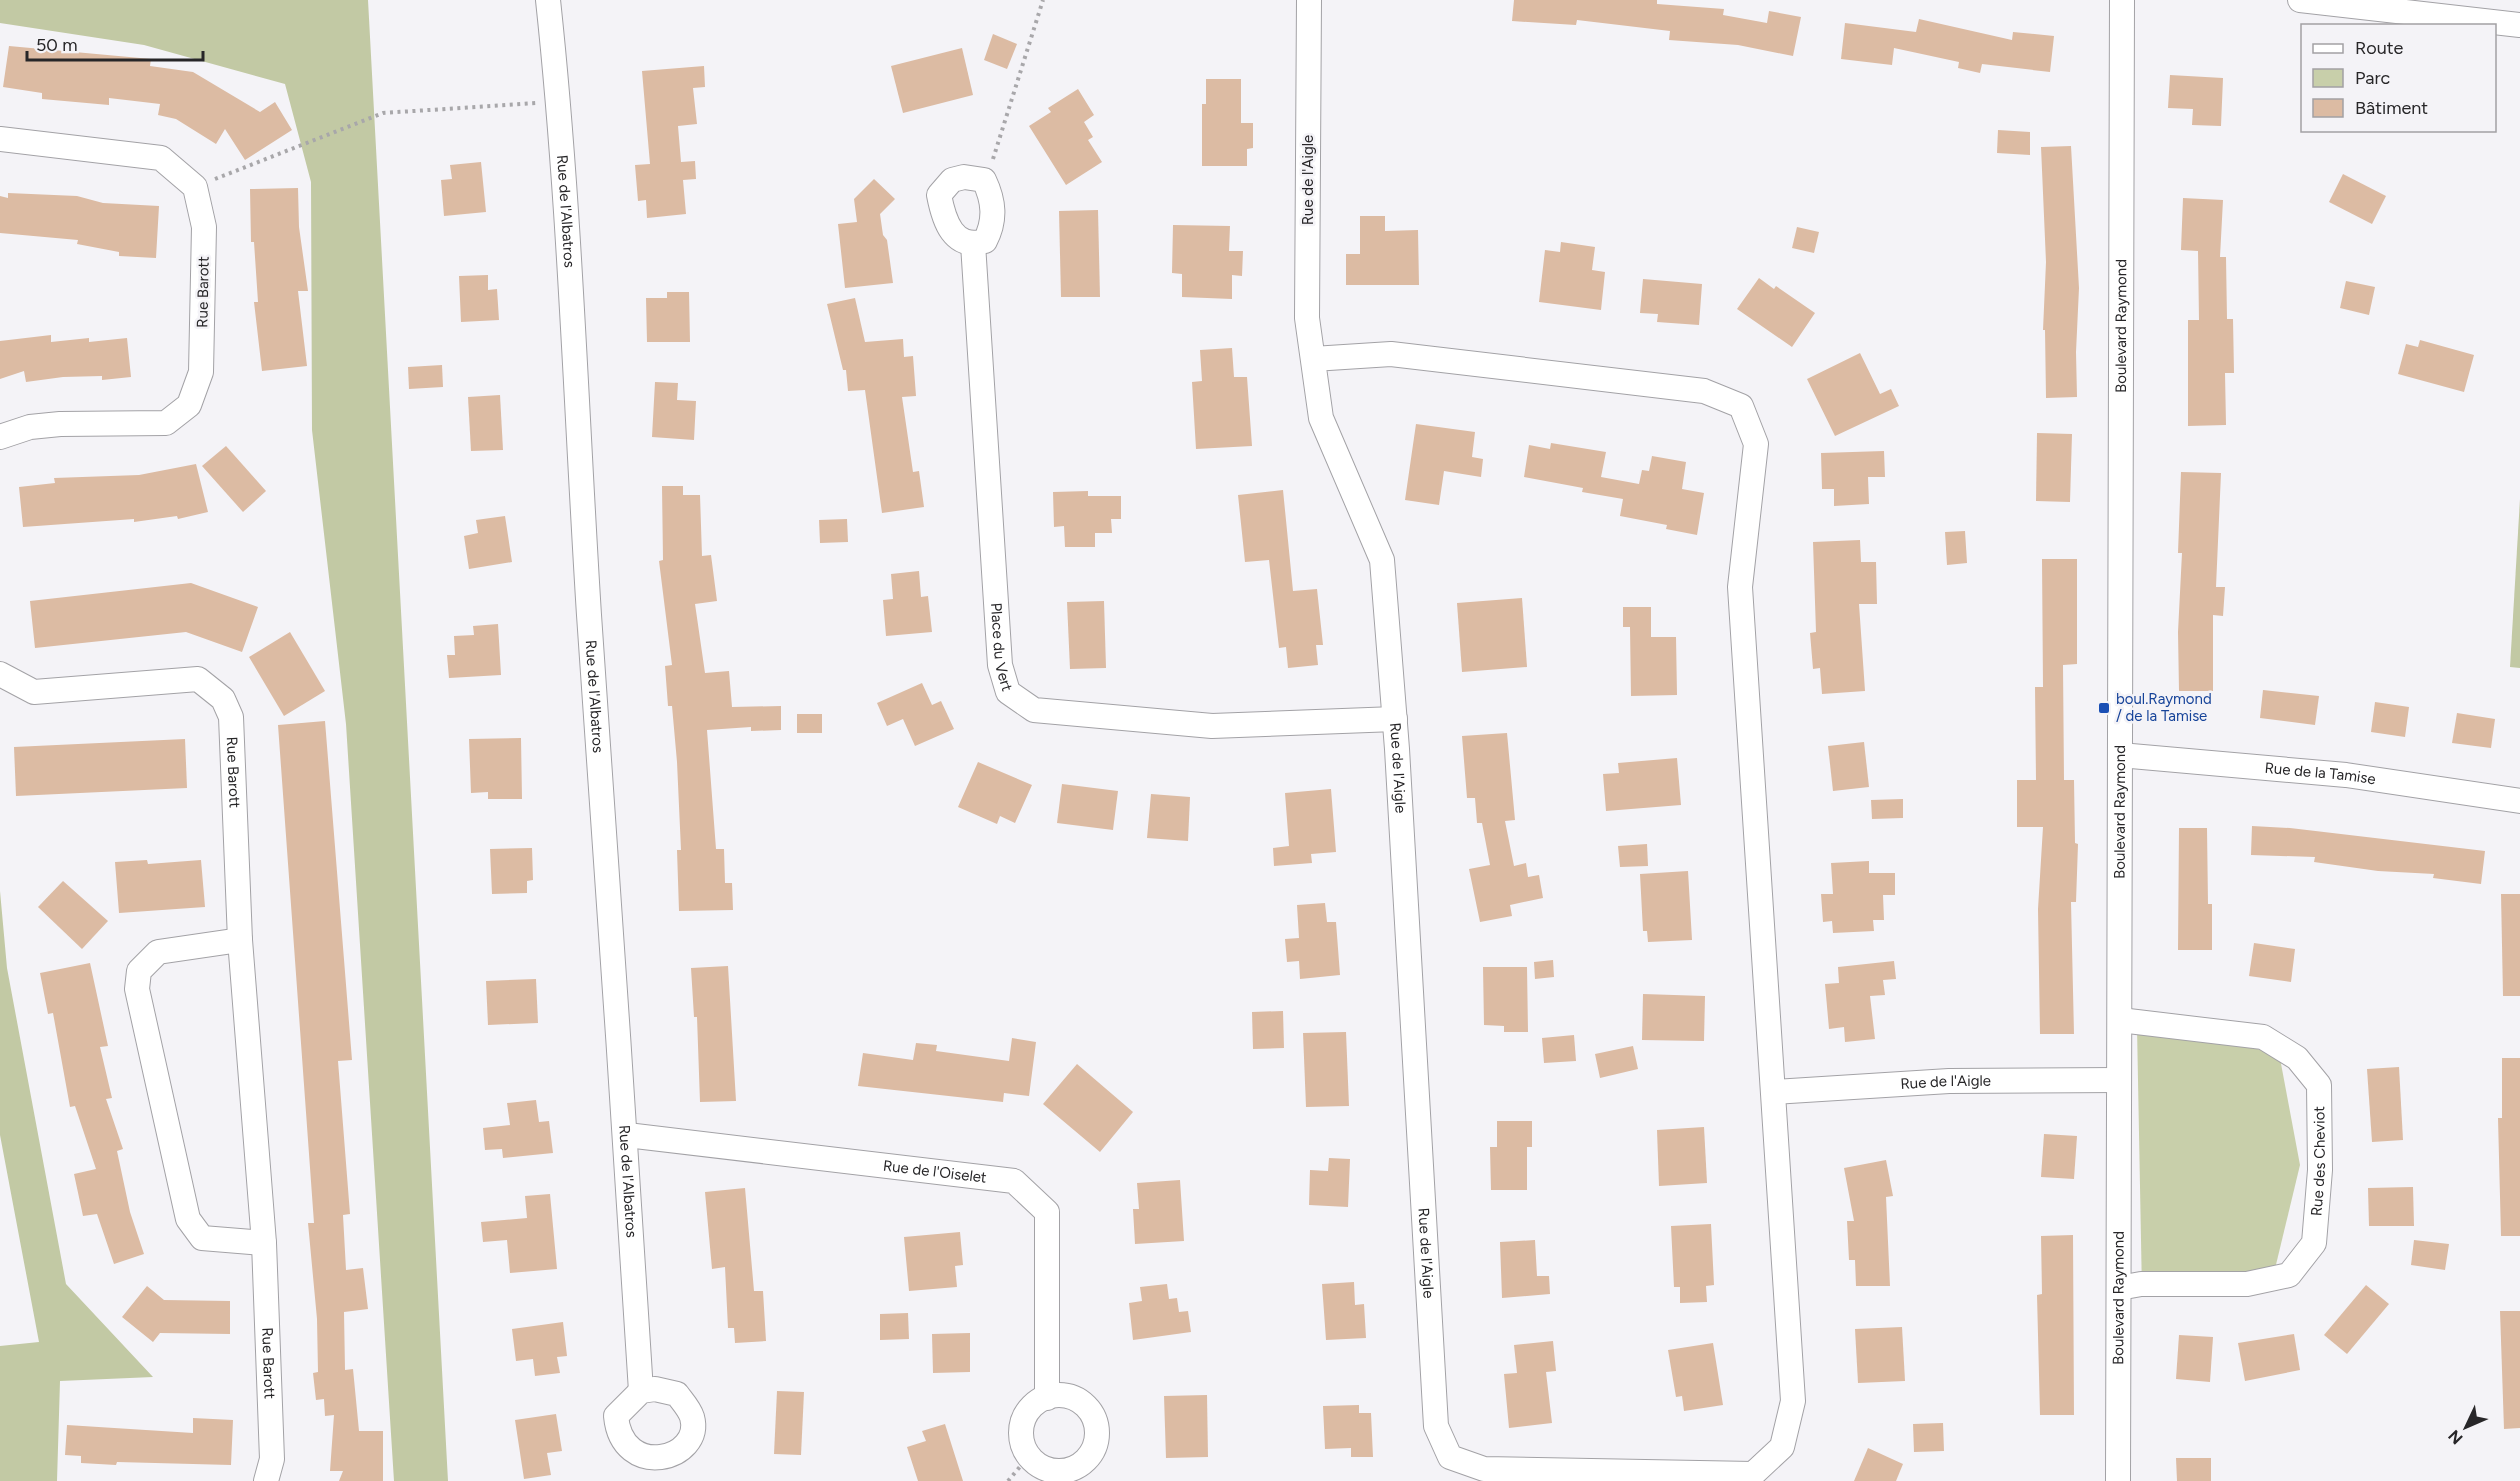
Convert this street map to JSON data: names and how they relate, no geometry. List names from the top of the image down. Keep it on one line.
{"streets":{"street":["Rue de l'Aigle","Rue de l'Albatros","Rue Barott","Boulevard Raymond","Place du Vert","Rue de la Tamise","Rue des Cheviot","Rue de l'Oiselet"]},"crossings":[["Rue de l'Aigle","Boulevard Raymond"],["Rue de l'Aigle","Place du Vert"],["Rue de l'Albatros","Rue de l'Oiselet"],["Boulevard Raymond","Rue de la Tamise"],["Boulevard Raymond","Rue des Cheviot"]],"places":{"transit":["boul.Raymond / de la Tamise"]},"legend":["Route","Parc","Bâtiment"],"scale_bar":"50 m","north":"bottom left"}
